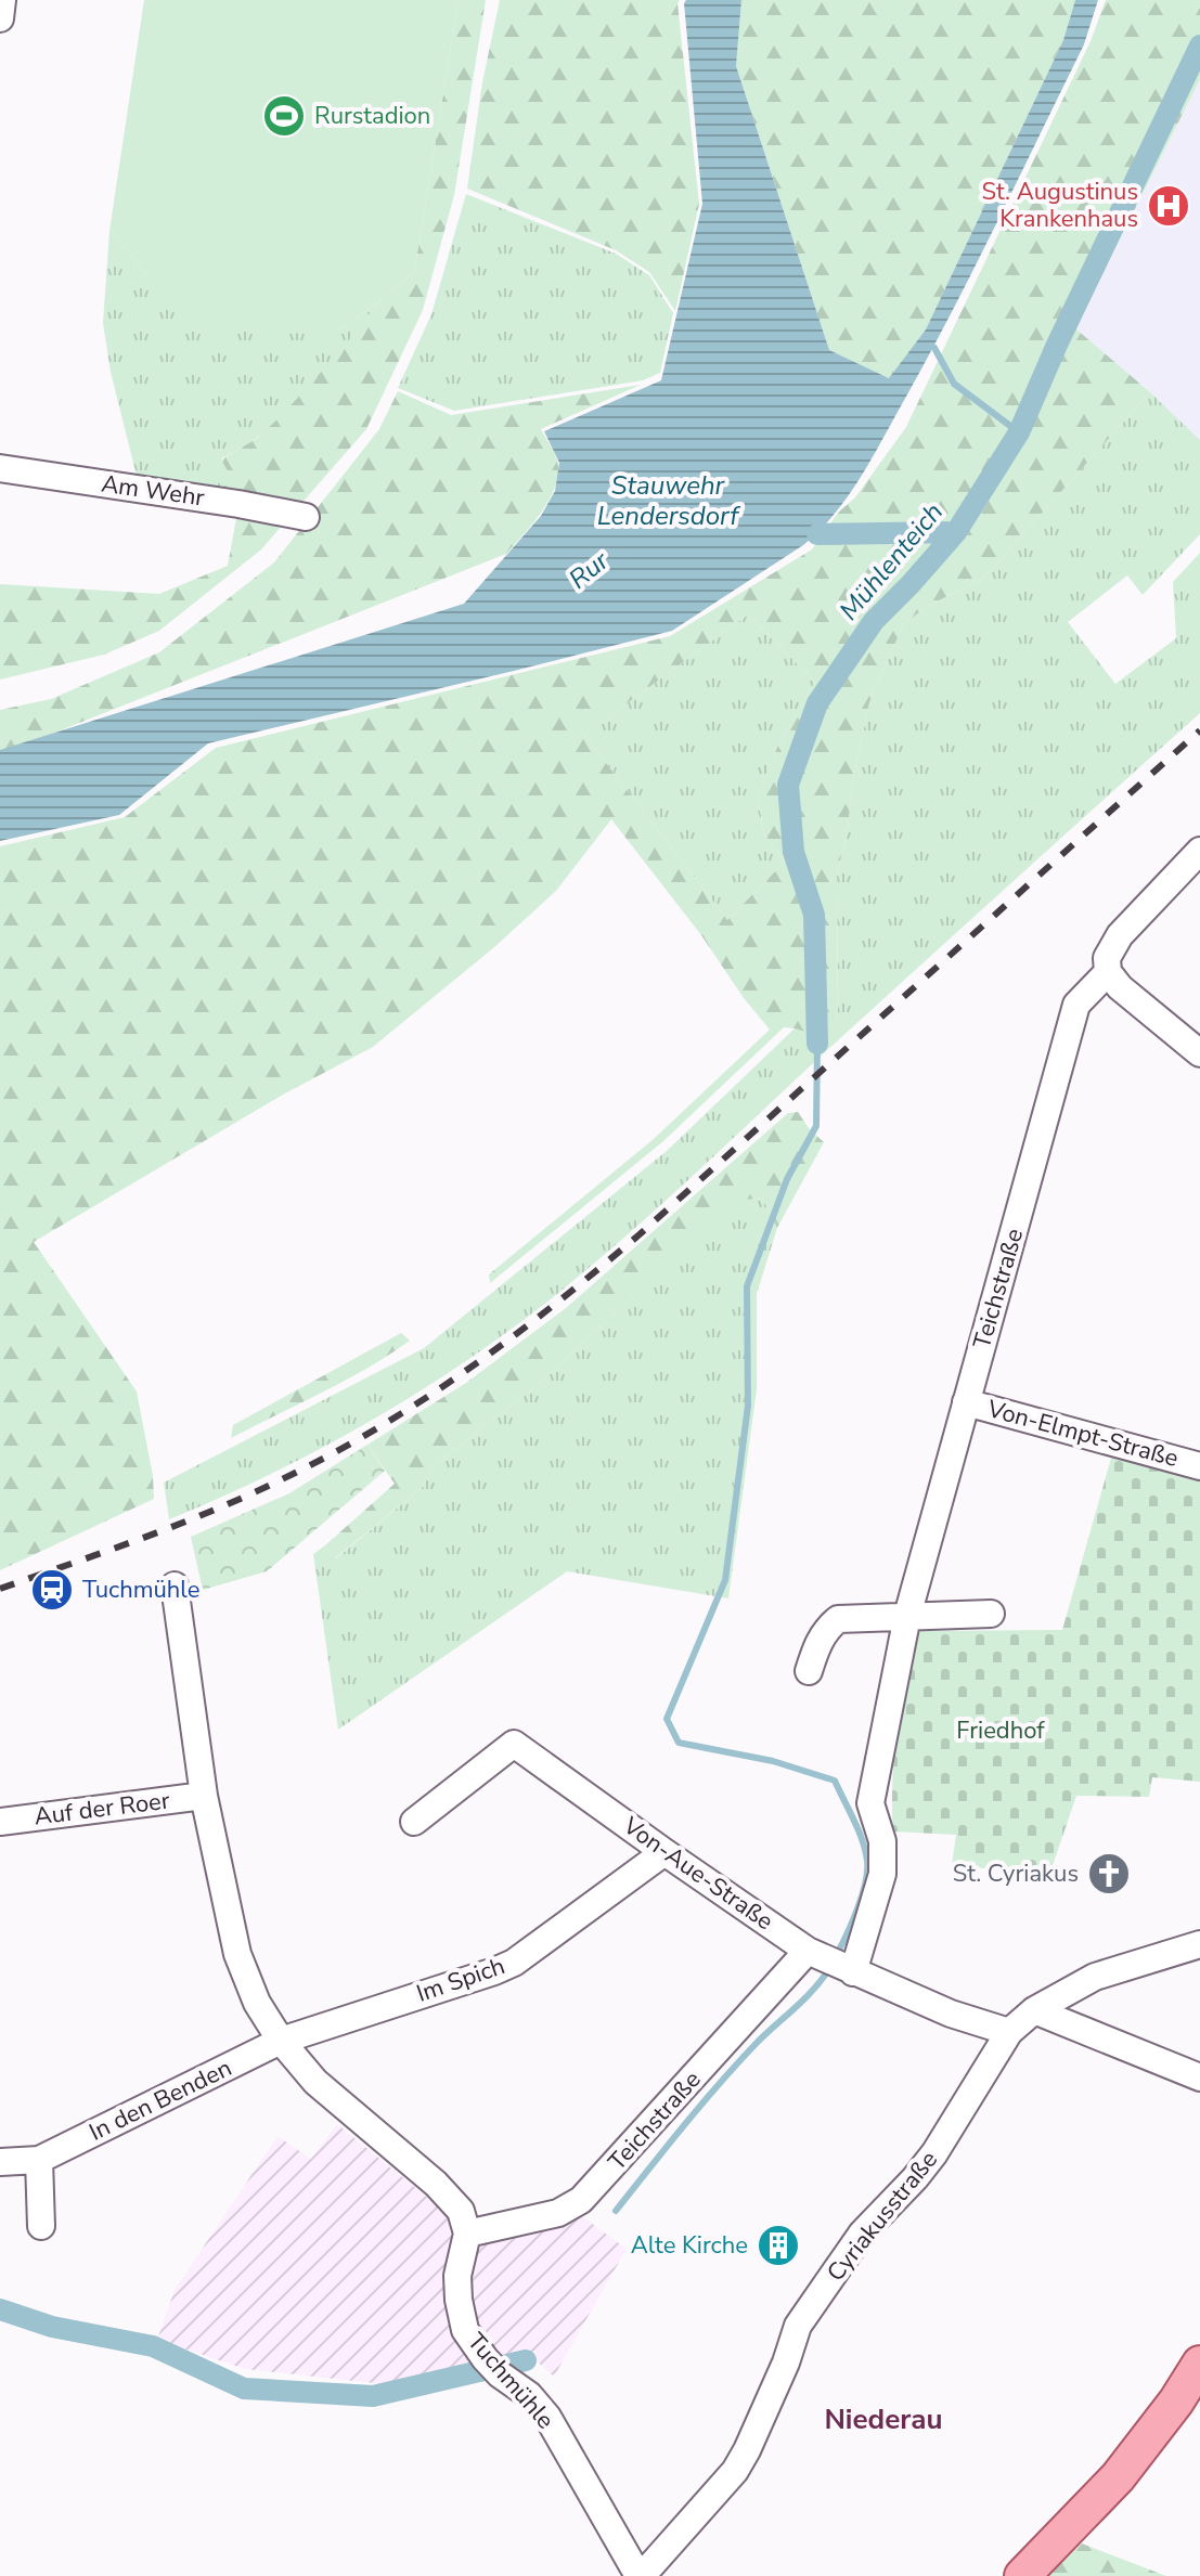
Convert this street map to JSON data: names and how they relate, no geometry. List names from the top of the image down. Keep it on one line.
{"streets":{"street":["Am Wehr","Teichstraße","Von-Elmpt-Straße","Auf der Roer","Von-Aue-Straße","Im Spich","In den Benden","Cyriakusstraße","Tuchmühle"]},"crossings":[["Teichstraße","Von-Elmpt-Straße"],["Teichstraße","Von-Aue-Straße"],["Teichstraße","Tuchmühle"],["Von-Aue-Straße","Im Spich"],["Von-Aue-Straße","Cyriakusstraße"],["Im Spich","In den Benden"],["Cyriakusstraße","Tuchmühle"]],"districts":["Niederau"],"water":["Stauwehr Lendersdorf","Mühlenteich","Rur"],"parks":["Friedhof"],"places":{"sports":["Rurstadion"],"hospital":["St. Augustinus Krankenhaus"],"station":["Tuchmühle"],"church":["St. Cyriakus"],"building":["Alte Kirche"]}}
